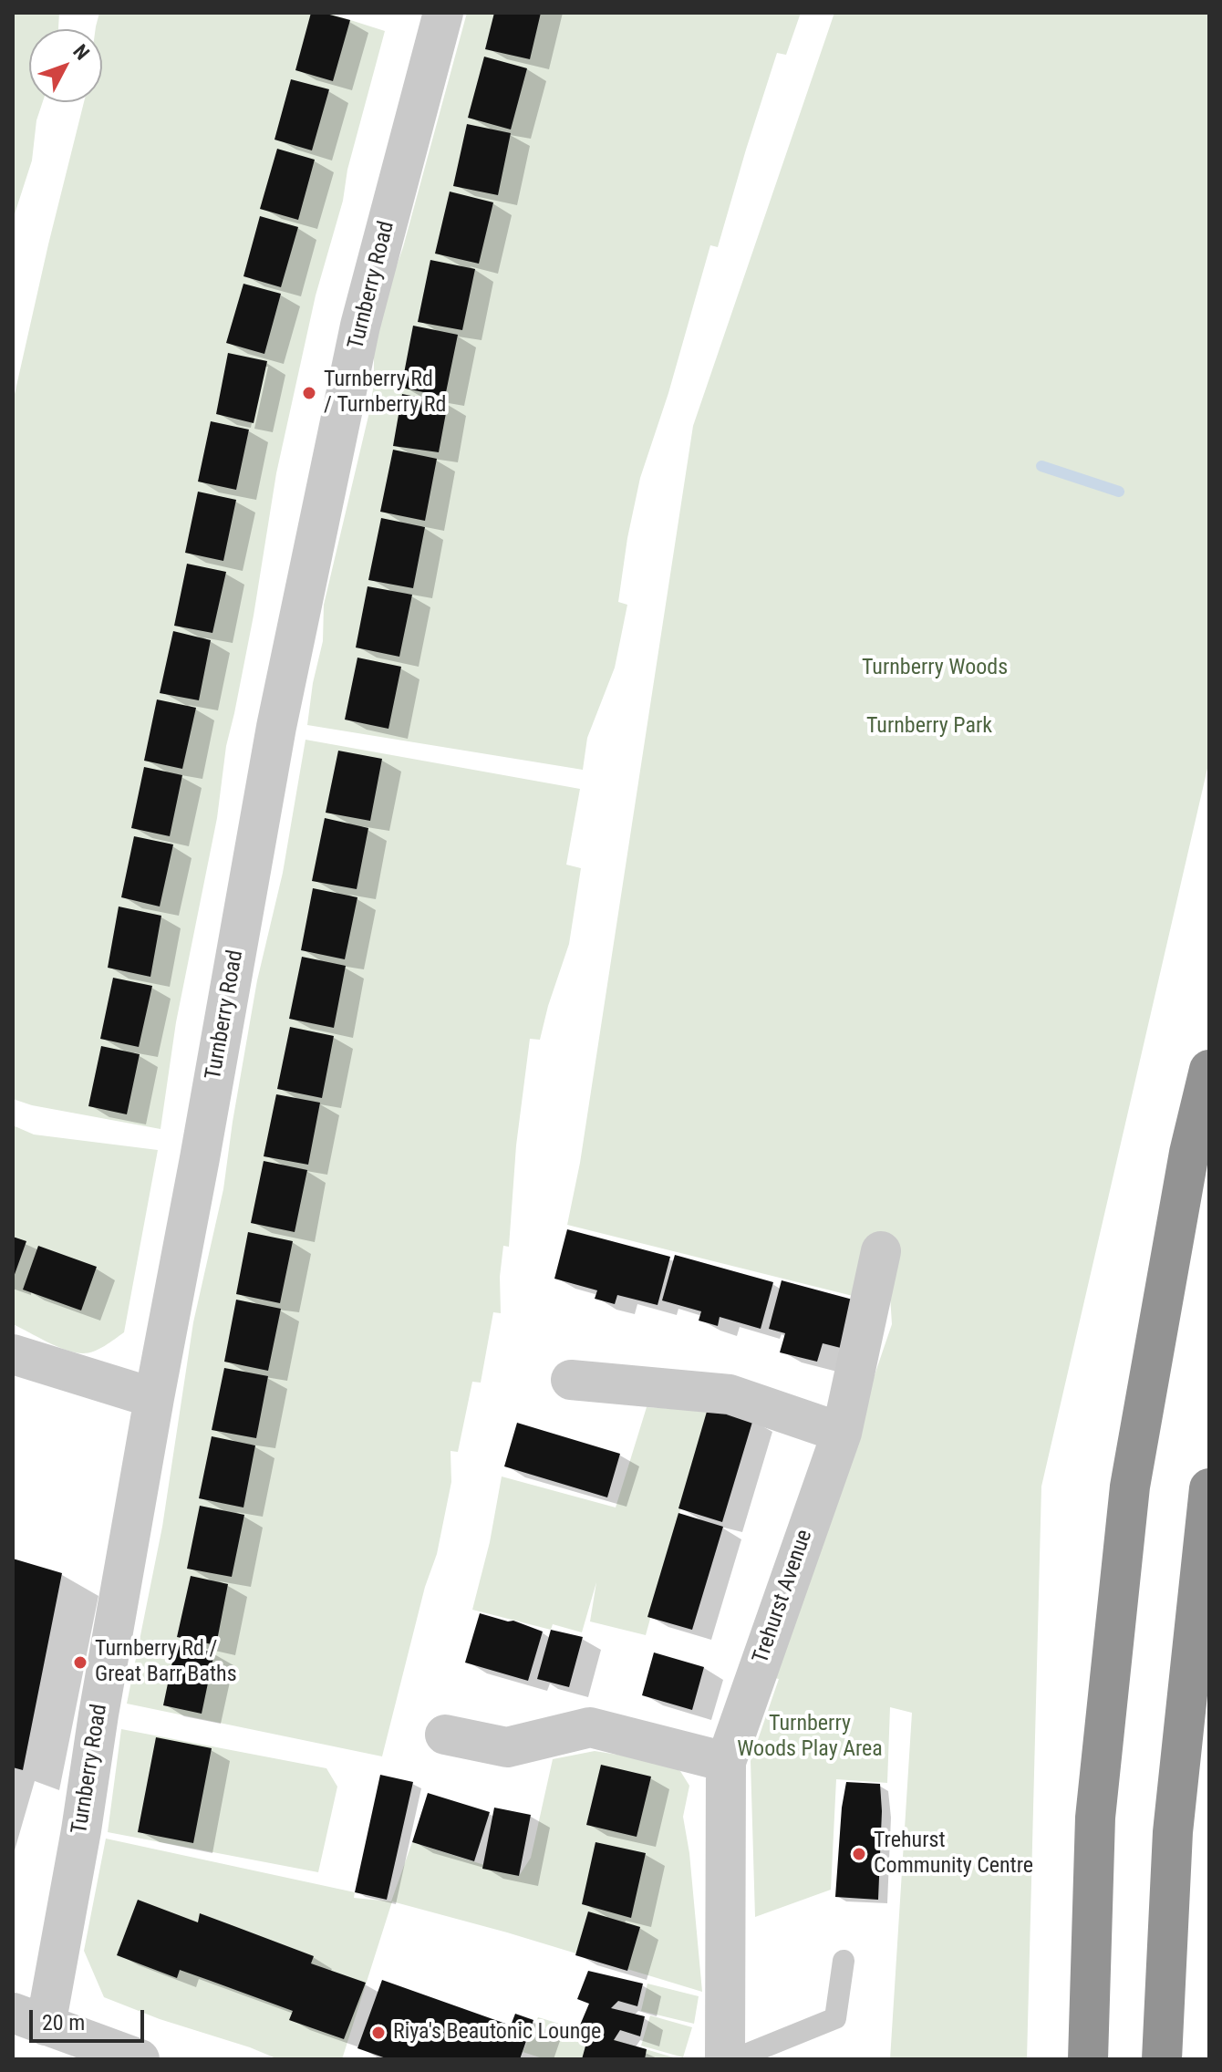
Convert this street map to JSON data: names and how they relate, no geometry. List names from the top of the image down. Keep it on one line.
{"streets":{"street":["Turnberry Road","Trehurst Avenue"]},"parks":["Turnberry Woods","Turnberry Park","Turnberry Woods Play Area"],"places":["Turnberry Rd / Turnberry Rd","Turnberry Rd / Great Barr Baths","Trehurst Community Centre","Riya's Beautonic Lounge"],"scale_bar":"20 m","north":"top right"}
